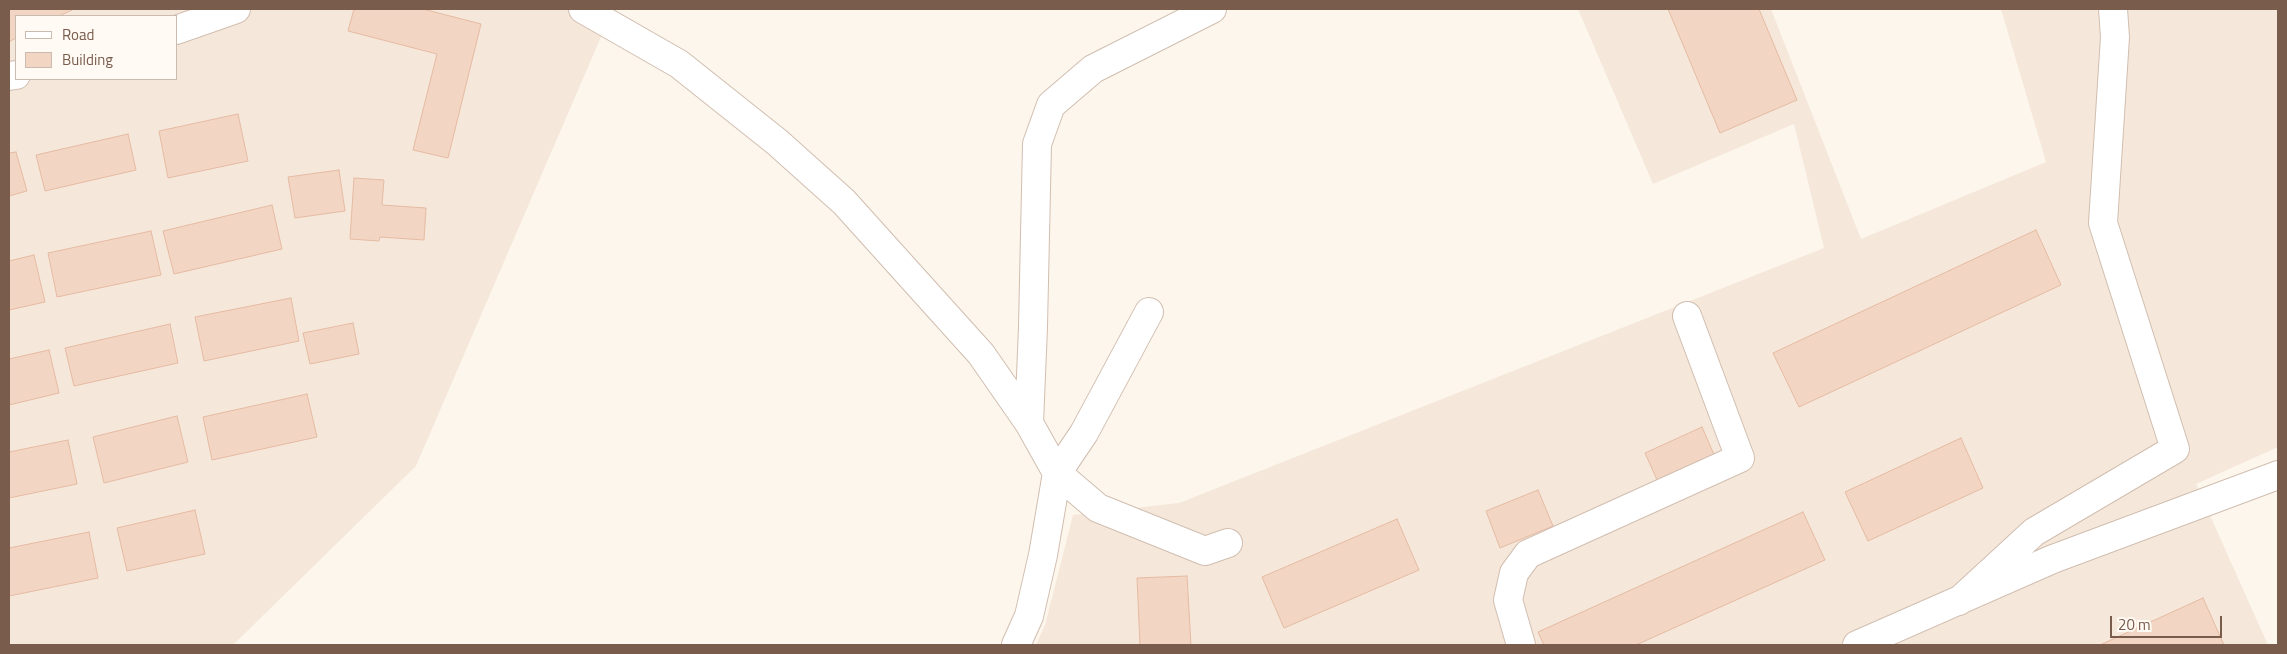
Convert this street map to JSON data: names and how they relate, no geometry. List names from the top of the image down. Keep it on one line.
{"legend":["Road","Building"],"scale_bar":"20 m"}
